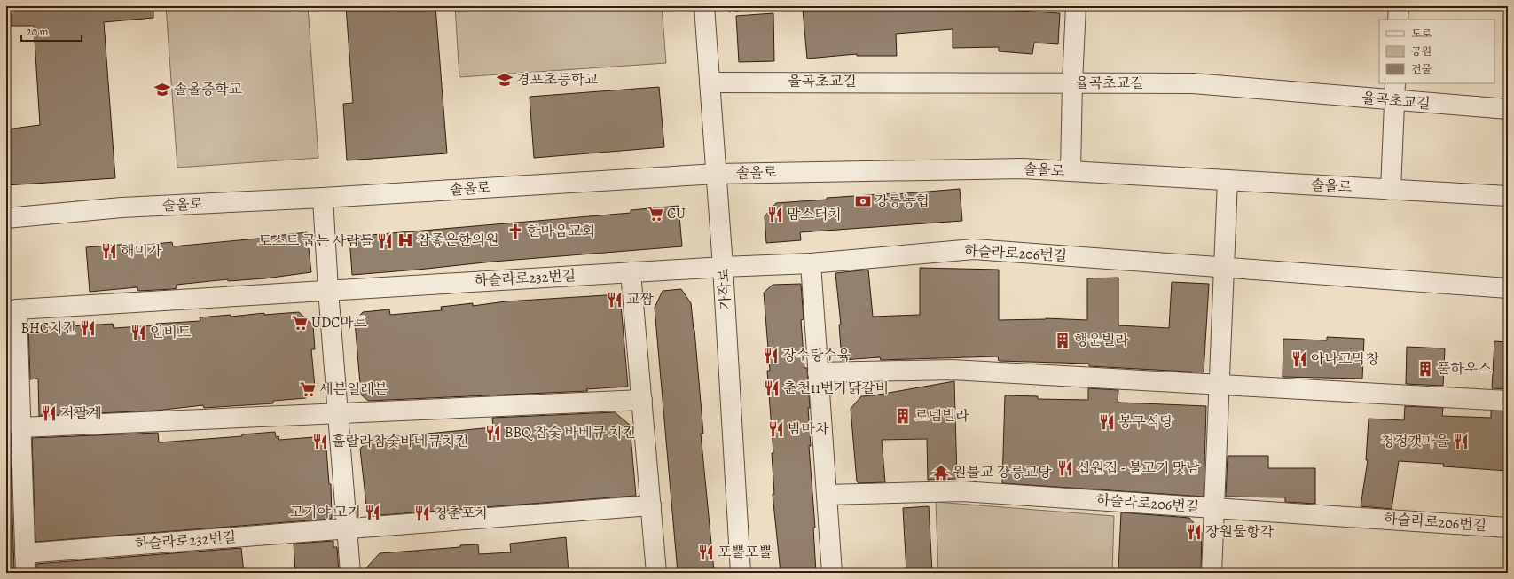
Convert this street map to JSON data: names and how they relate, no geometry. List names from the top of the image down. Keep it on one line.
{"streets":{"street":["율곡초교길","솔올로","하슬라로206번길","하슬라로232번길","가작로"]},"crossings":[["율곡초교길","가작로"],["솔올로","하슬라로206번길"],["솔올로","가작로"],["하슬라로206번길","하슬라로232번길"],["하슬라로206번길","가작로"],["하슬라로232번길","가작로"]],"places":{"school or university":["경포초등학교","솔올중학교"],"bank":["강릉농협"],"supermarket":["CU","UDC마트","세븐일레븐"],"restaurant":["맘스터치","토스트 굽는 사람들","해미가","교짬","BHC치킨","인비토","장수탕수육","아나고막창","춘천11번가닭갈비","저팔계","봉구식당","밤마차","BBQ 참숯 바베큐 치킨","훌랄라참숯바베큐치킨","청정갯마을","십원집 - 불고기 맛남","고기야 고기","청춘포차","장원물항각","포뿔포뿔"],"church":["한마음교회"],"hospital":["참좋은한의원"],"building":["행운빌라","풀하우스","로뎀빌라"],"temple":["원불교 강릉교당"]},"legend":["도로","공원","건물"],"scale_bar":"20 m"}
